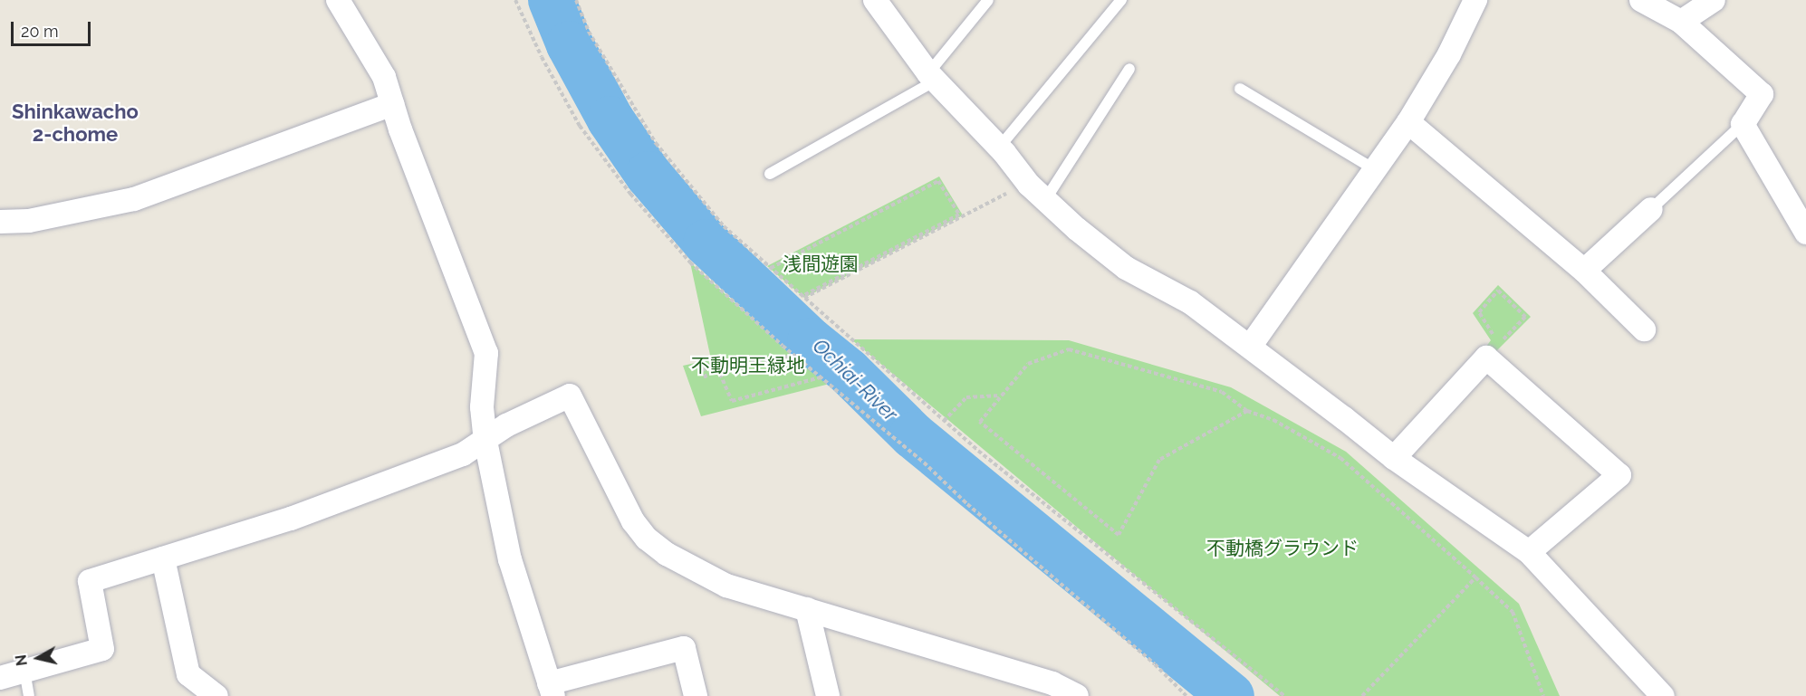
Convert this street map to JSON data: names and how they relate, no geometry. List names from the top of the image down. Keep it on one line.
{"districts":["Shinkawacho 2-chome"],"water":["Ochiai-River"],"parks":["浅間遊園","不動明王緑地","不動橋グラウンド"],"scale_bar":"20 m","north":"left"}
